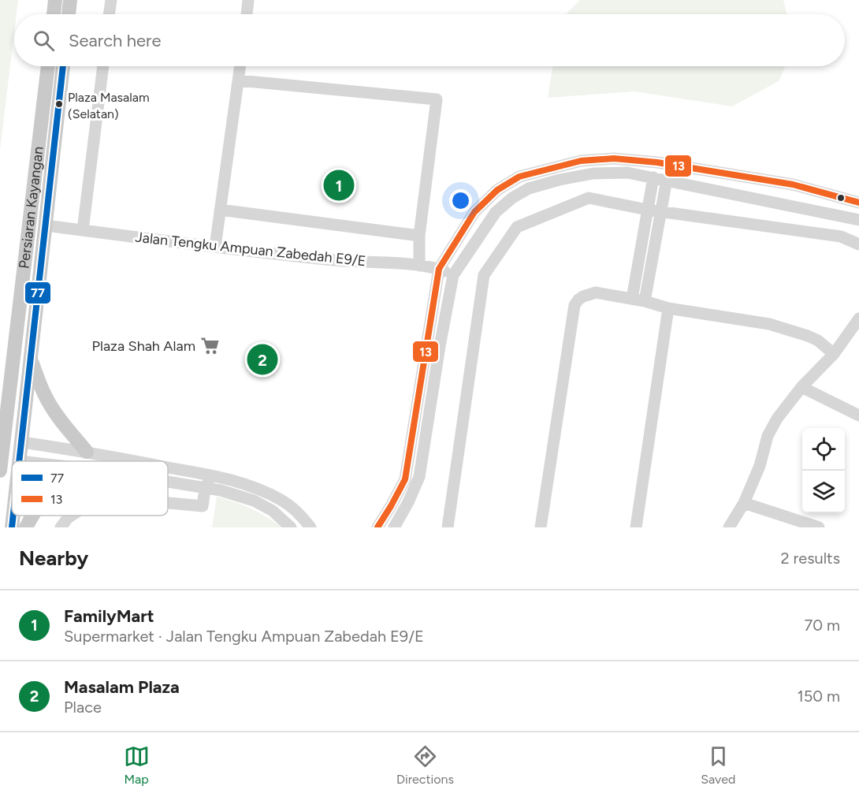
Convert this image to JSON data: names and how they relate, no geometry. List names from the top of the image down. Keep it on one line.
{"streets":{"main road":["Persiaran Kayangan"],"street":["Jalan Tengku Ampuan Zabedah E9/E"]},"crossings":[["Persiaran Kayangan","Jalan Tengku Ampuan Zabedah E9/E"]],"places":{"other":["Plaza Masalam (Selatan)"],"supermarket":["Plaza Shah Alam"]},"lines":["transit line 77","transit line 13"],"legend":["77","13"],"page":{"search":"Search here","pins":["1","2"],"heading":["Nearby","2 results"],"list":[{"mark":"1","name":"FamilyMart","note":"Supermarket · Jalan Tengku Ampuan Zabedah E9/E","value":"70 m"},{"mark":"2","name":"Masalam Plaza","note":"Place","value":"150 m"}],"nav":["Map","Directions","Saved"]}}
